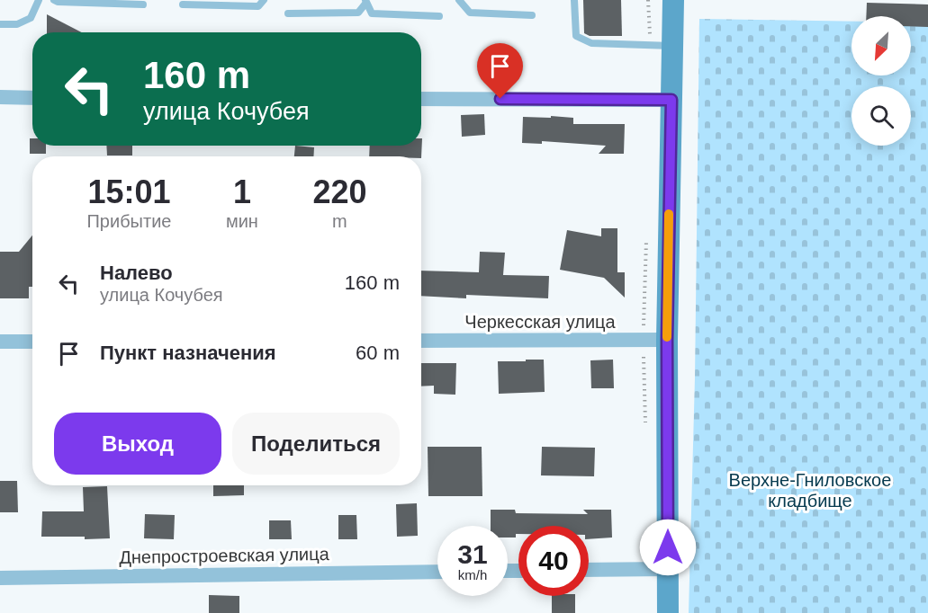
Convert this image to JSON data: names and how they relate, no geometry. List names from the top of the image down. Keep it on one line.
{"streets":{"street":["Черкесская улица","Днепростроевская улица"]},"parks":["Верхне-Гниловское кладбище"],"north":"bottom left","page":{"turn":["160 m","улица Кочубея"],"eta":["15:01","Прибытие","1","мин","220","m"],"list":[{"name":"Налево","note":"улица Кочубея","value":"160 m"},{"name":"Пункт назначения","value":"60 m"}],"buttons":["Выход","Поделиться"],"speed":"31 km/h","limit":"40"}}
